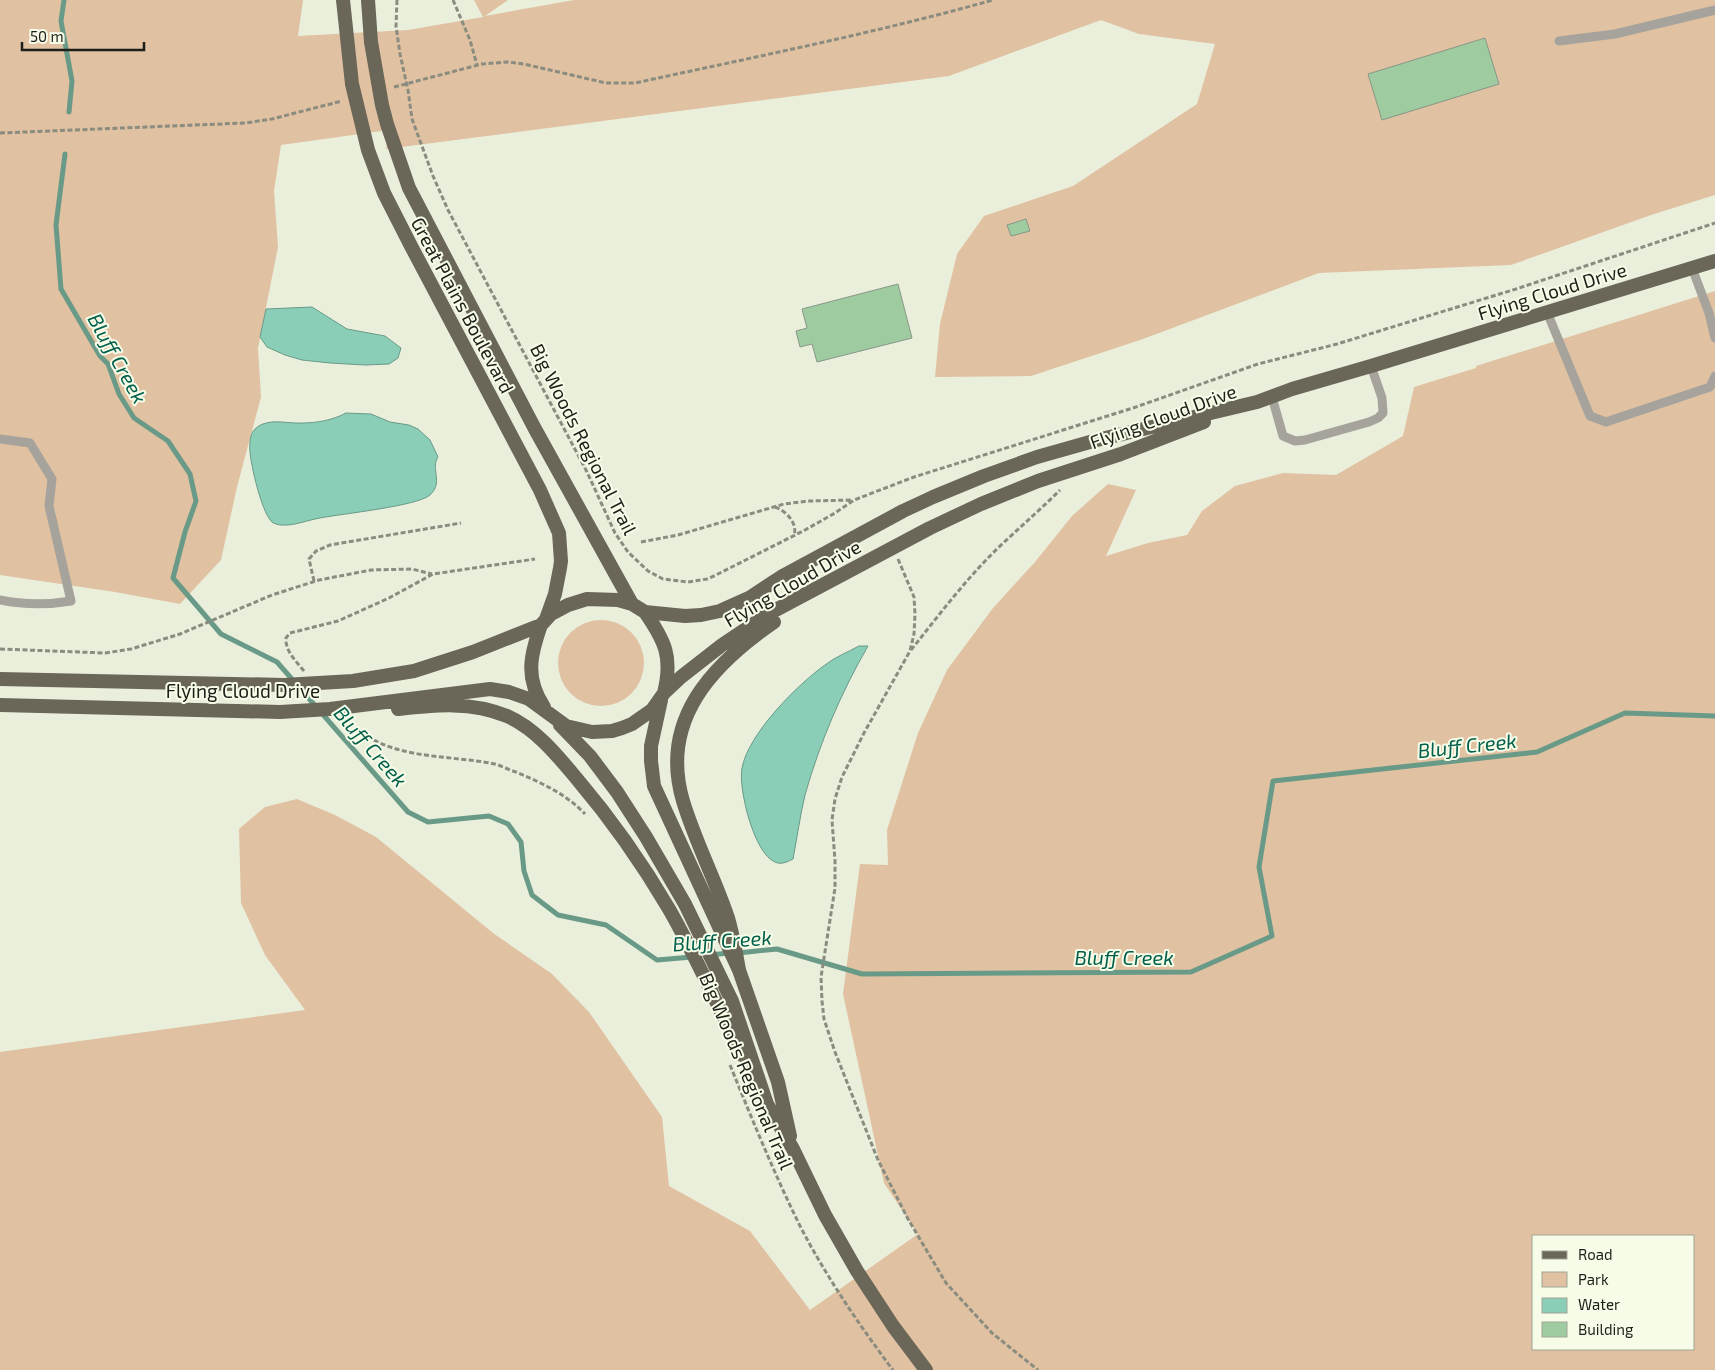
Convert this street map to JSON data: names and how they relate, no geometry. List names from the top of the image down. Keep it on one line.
{"streets":{"main road":["Flying Cloud Drive","Great Plains Boulevard"],"path":["Big Woods Regional Trail"]},"crossings":[["Flying Cloud Drive","Great Plains Boulevard"]],"water":["Bluff Creek"],"legend":["Road","Park","Water","Building"],"scale_bar":"50 m"}
